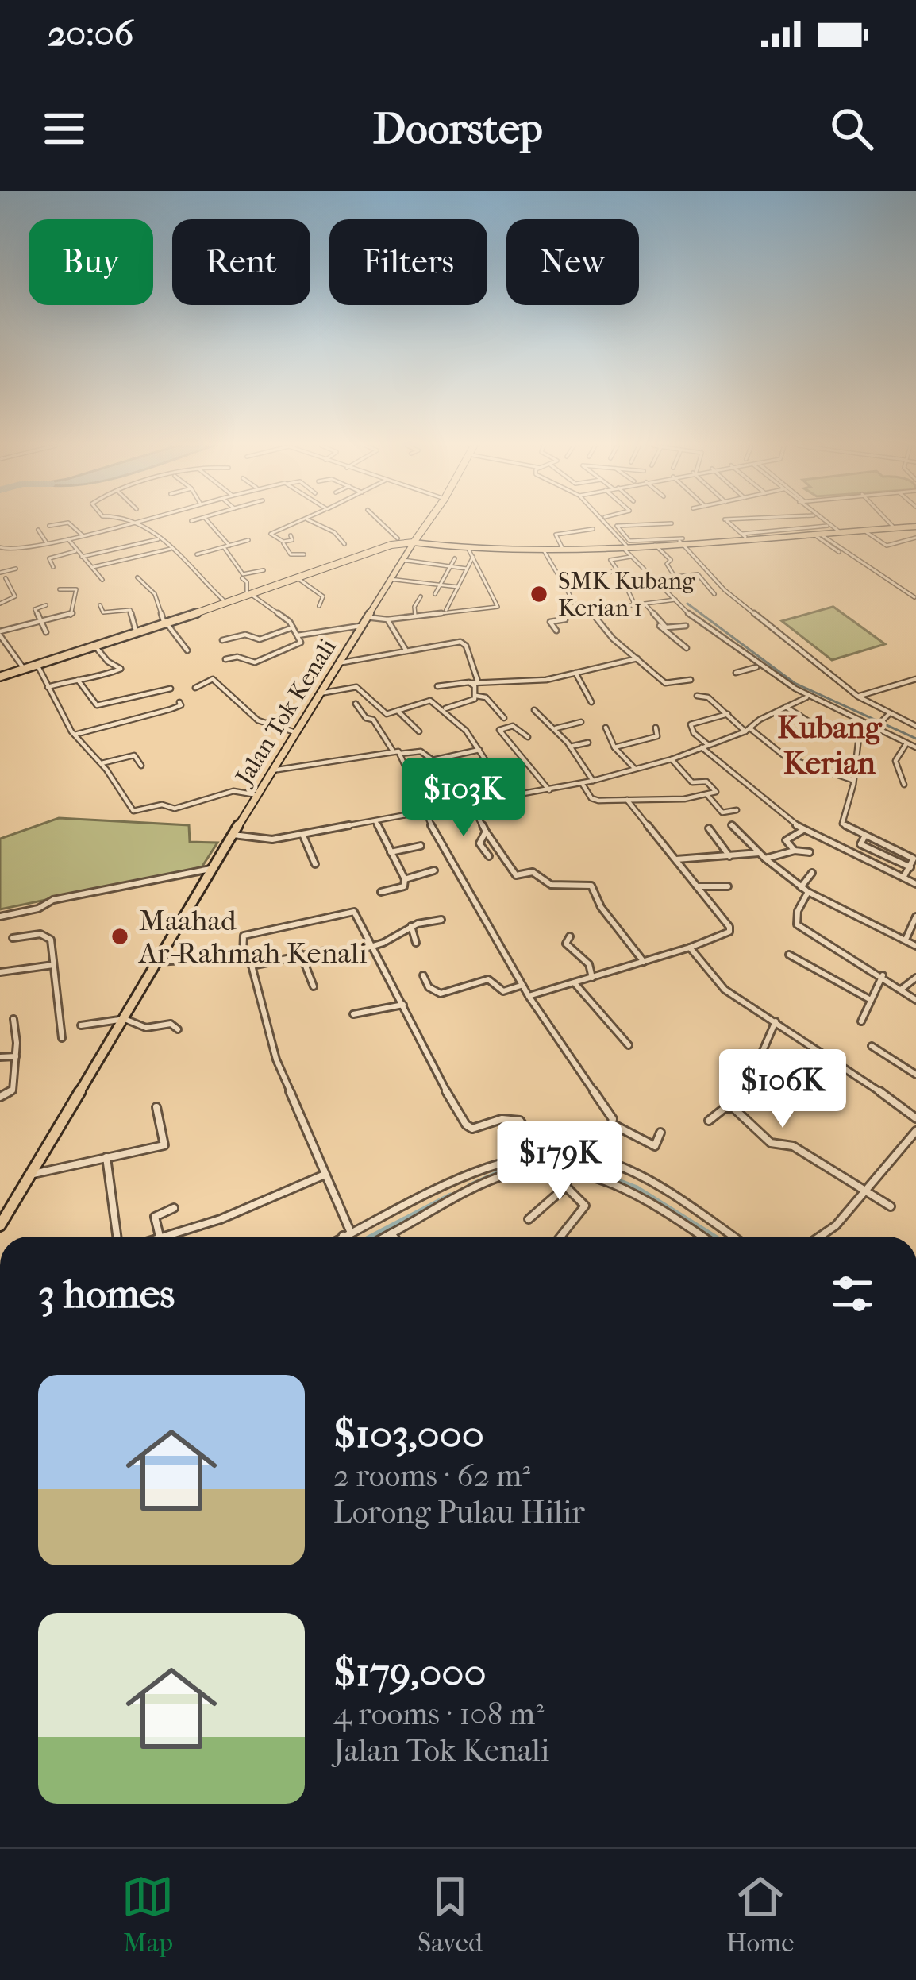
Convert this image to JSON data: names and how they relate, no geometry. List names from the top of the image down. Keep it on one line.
{"streets":{"main road":["Jalan Tok Kenali"]},"districts":["Kubang Kerian"],"places":["SMK Kubang Kerian 1","Maahad Ar-Rahmah Kenali"],"page":{"status":"20:06","header":"Doorstep","chip":["Buy","Rent","Filters","New"],"price":["$103K","$106K","$179K"],"heading":"3 homes","list":[{"name":"$103,000","note":"2 rooms · 62 m² · Lorong Pulau Hilir"},{"name":"$179,000","note":"4 rooms · 108 m² · Jalan Tok Kenali"}],"tabs":["Map","Saved","Home"]}}
